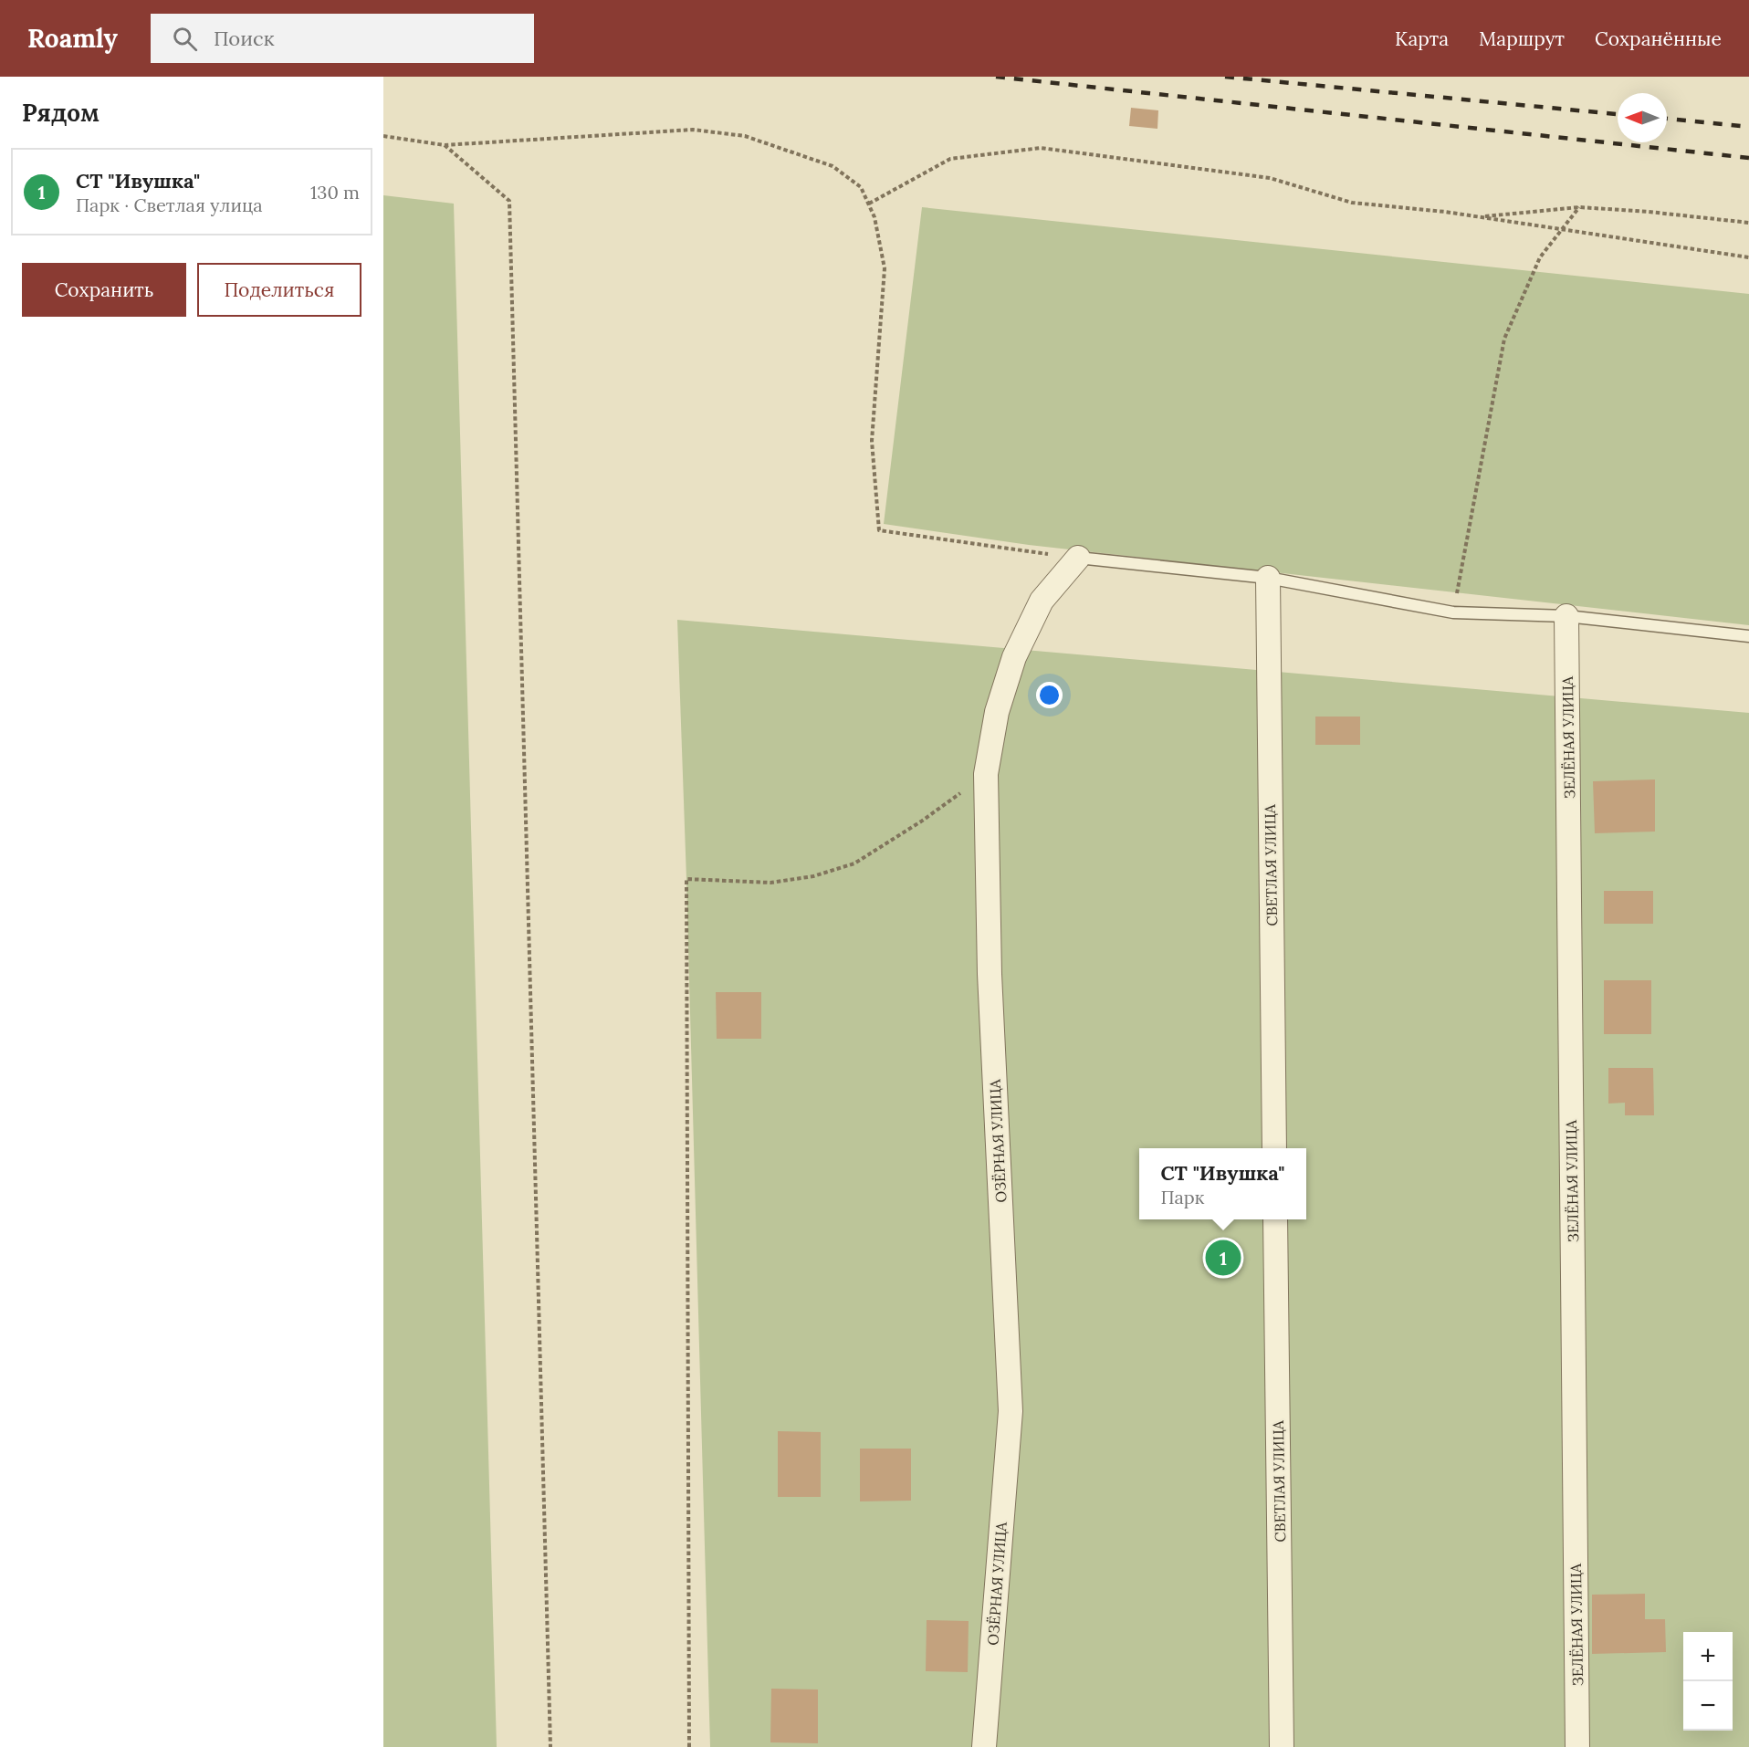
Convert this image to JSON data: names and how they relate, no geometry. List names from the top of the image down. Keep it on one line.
{"streets":{"street":["ЗЕЛЁНАЯ УЛИЦА","СВЕТЛАЯ УЛИЦА","ОЗЁРНАЯ УЛИЦА"]},"north":"left","page":{"header":"Roamly","search":"Поиск","nav":["Карта","Маршрут","Сохранённые"],"heading":"Рядом","list":[{"mark":"1","name":"СТ \"Ивушка\"","note":"Парк · Светлая улица","value":"130 m"}],"buttons":["Сохранить","Поделиться"],"popup":["СТ \"Ивушка\"","Парк"],"pins":"1","map_buttons":["+","−"]}}
